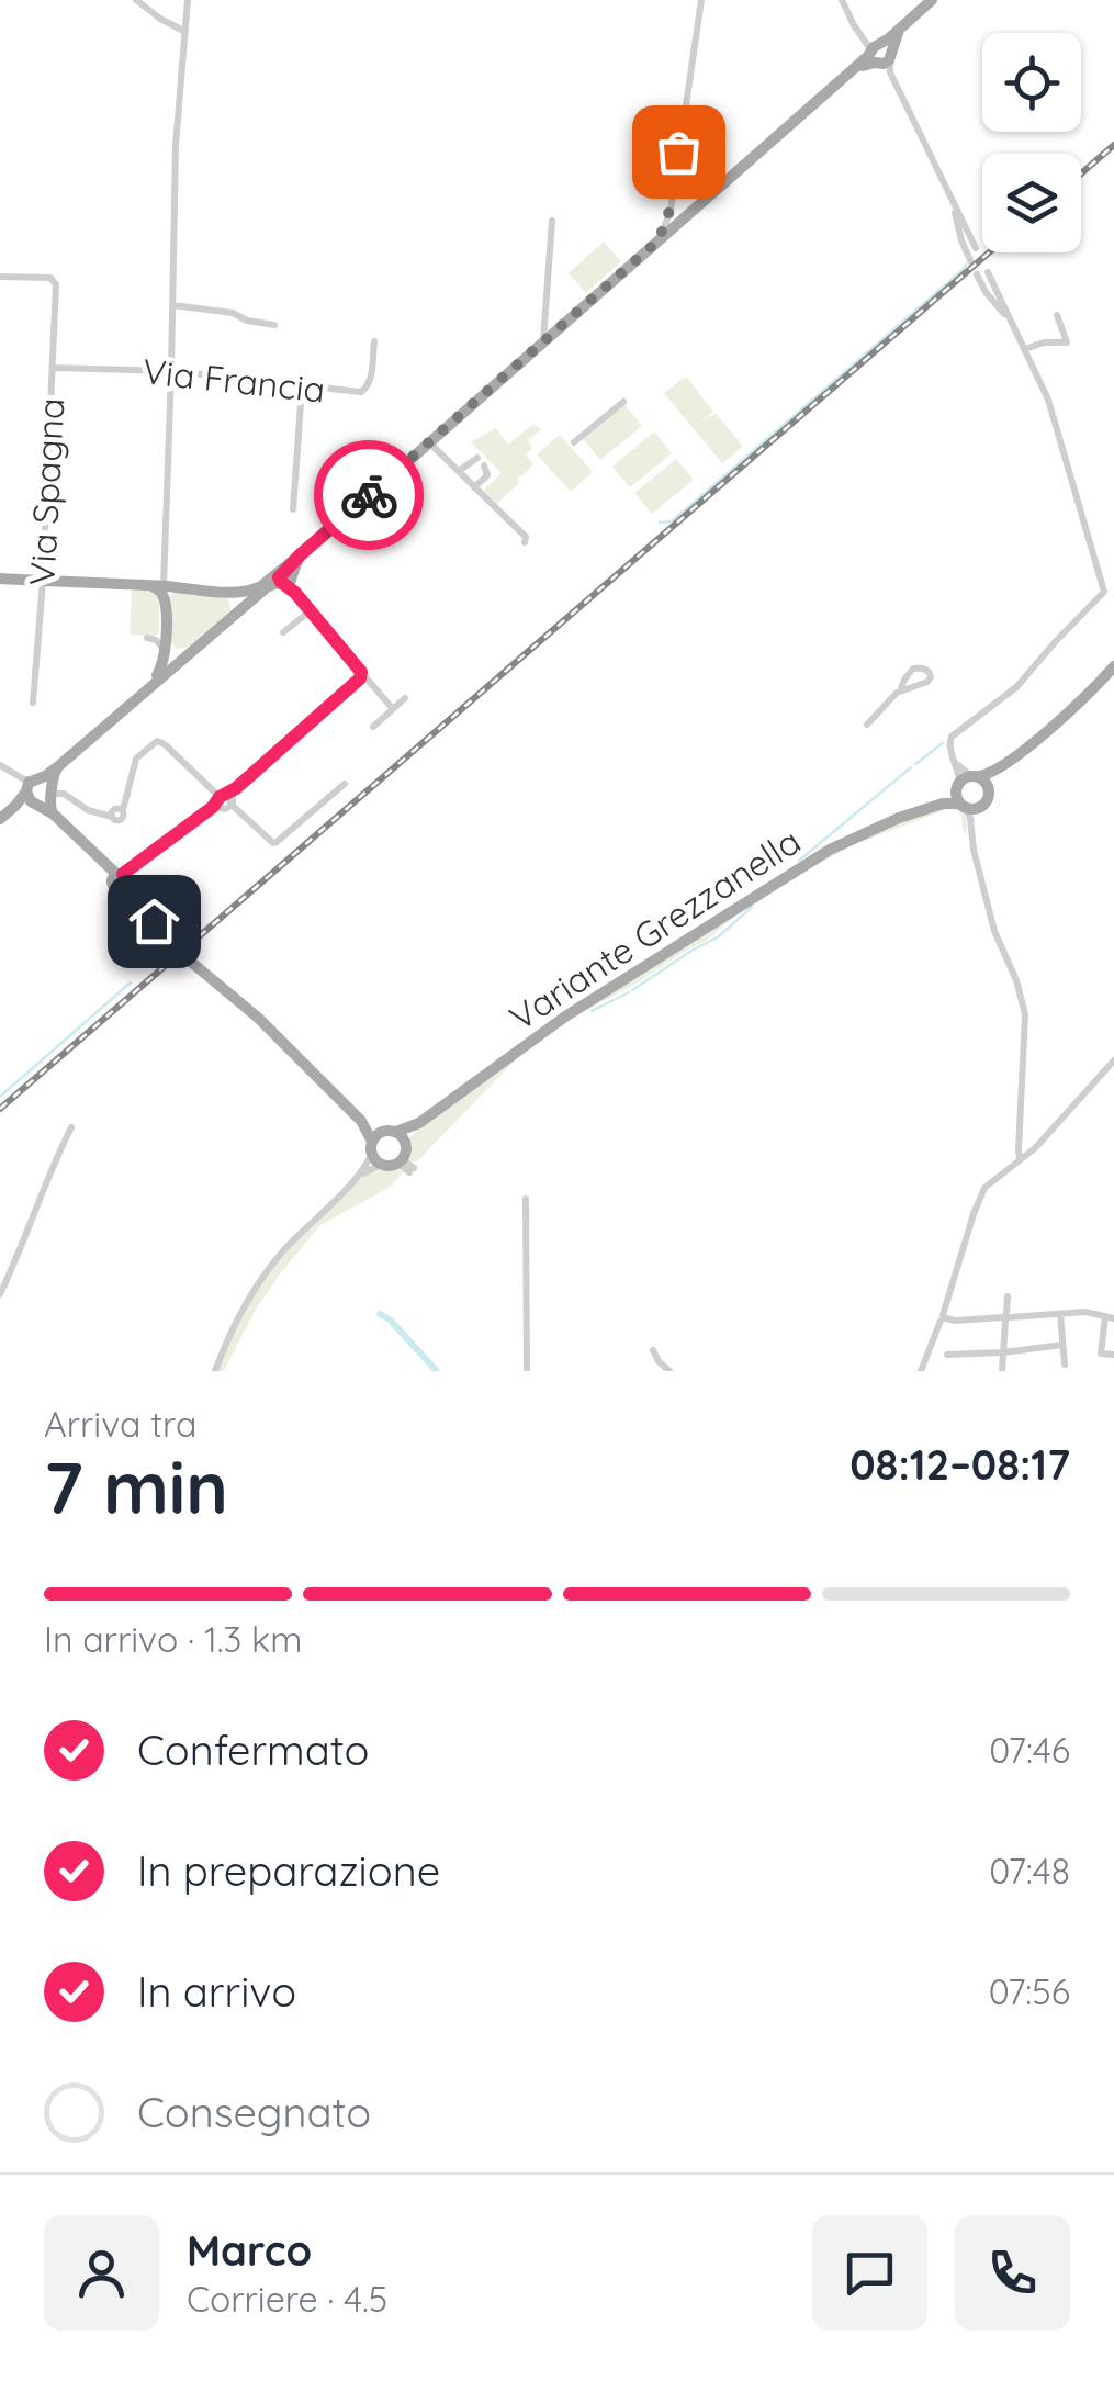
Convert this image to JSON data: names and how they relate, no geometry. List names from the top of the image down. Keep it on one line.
{"streets":{"main road":["Variante Grezzanella"],"street":["Via Francia","Via Spagna"]},"crossings":[["Via Francia","Via Spagna"]],"page":{"heading":["7 min","Arriva tra","08:12–08:17"],"panel":["Marco","Corriere · 4.5"],"bar":"In arrivo · 1.3 km","list":[["Confermato","07:46"],["In preparazione","07:48"],["In arrivo","07:56"],"Consegnato"]}}
